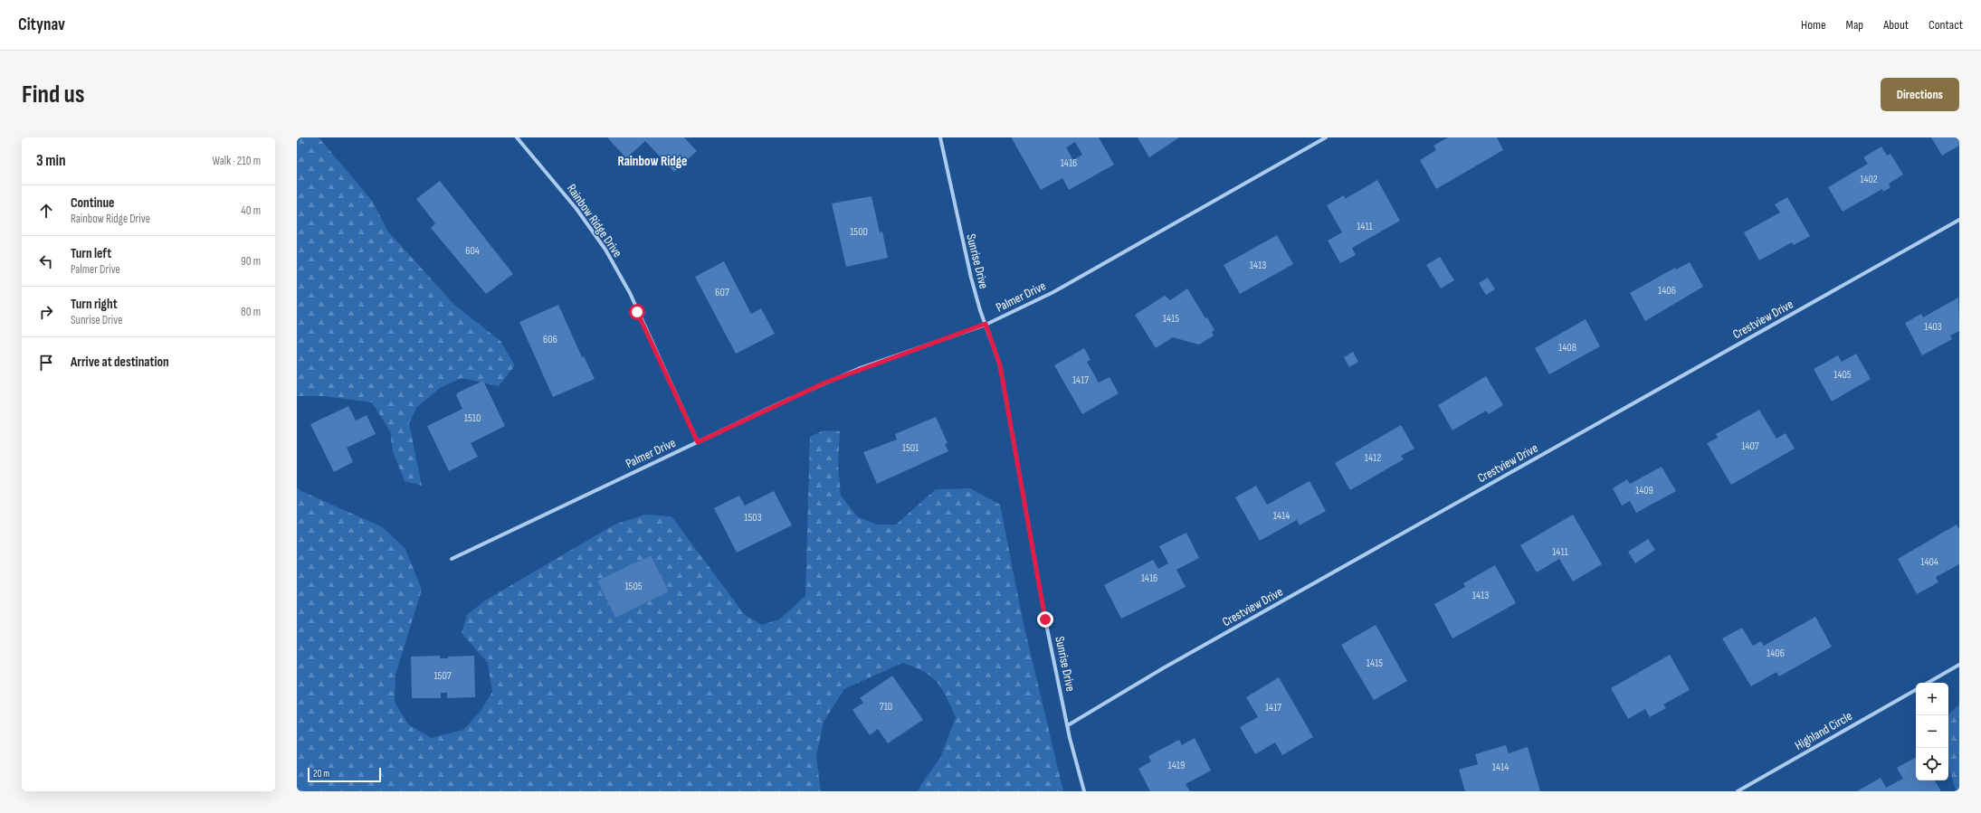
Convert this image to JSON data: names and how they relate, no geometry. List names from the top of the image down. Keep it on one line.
{"streets":{"street":["Rainbow Ridge Drive","Sunrise Drive","Palmer Drive","Crestview Drive","Highland Circle"]},"crossings":[["Rainbow Ridge Drive","Palmer Drive"],["Sunrise Drive","Palmer Drive"],["Sunrise Drive","Crestview Drive"]],"districts":["Rainbow Ridge"],"house_numbers":["1416","1402","1411","1500","604","1413","1406","607","1415","1403","606","1408","1405","1417","1510","1407","1501","1412","1409","1414","1503","1411","1404","1416","1505","1413","1406","1415","1507","710","1417","1419","1414"],"scale_bar":"20 m","page":{"header":"Citynav","nav":["Home","Map","About","Contact"],"buttons":"Directions","title":"Find us","heading":["3 min","Walk · 210 m"],"list":[["Continue","Rainbow Ridge Drive","40 m"],["Turn left","Palmer Drive","90 m"],["Turn right","Sunrise Drive","80 m"],"Arrive at destination"],"map_buttons":["+","−"],"scale":"20 m"}}
